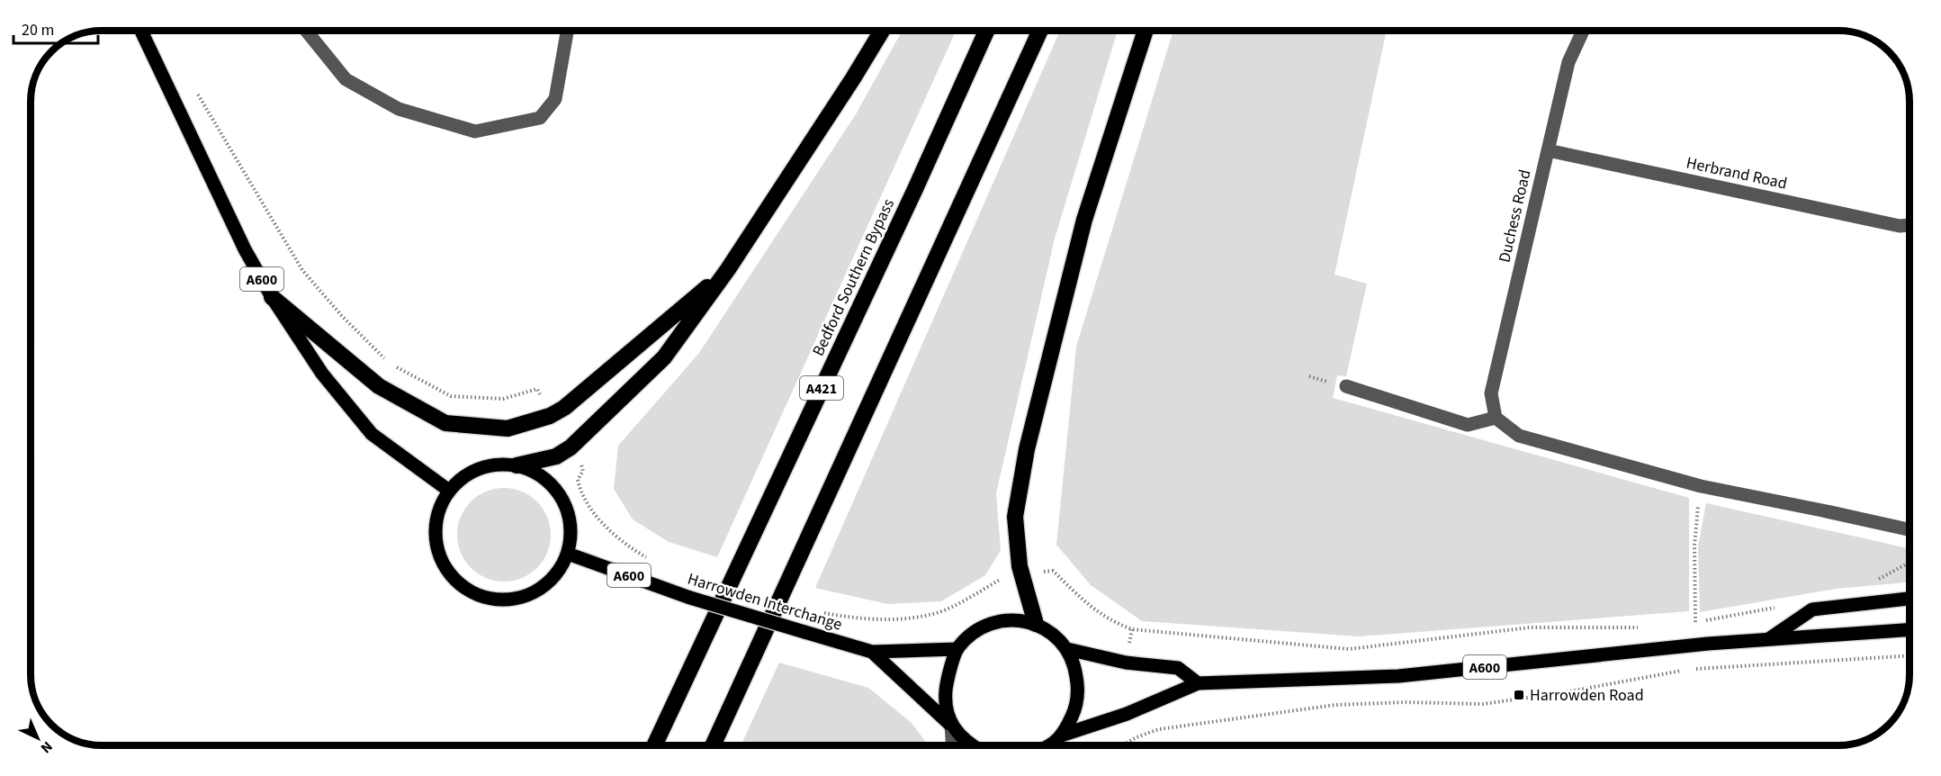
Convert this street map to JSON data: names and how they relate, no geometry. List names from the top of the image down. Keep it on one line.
{"streets":{"highway":["Bedford Southern Bypass","A421"],"main road":["A600","Harrowden Interchange"],"street":["Herbrand Road","Duchess Road"]},"crossings":[["Herbrand Road","Duchess Road"],["A600","Harrowden Interchange"]],"places":{"transit":["Harrowden Road"]},"scale_bar":"20 m","north":"bottom right"}
